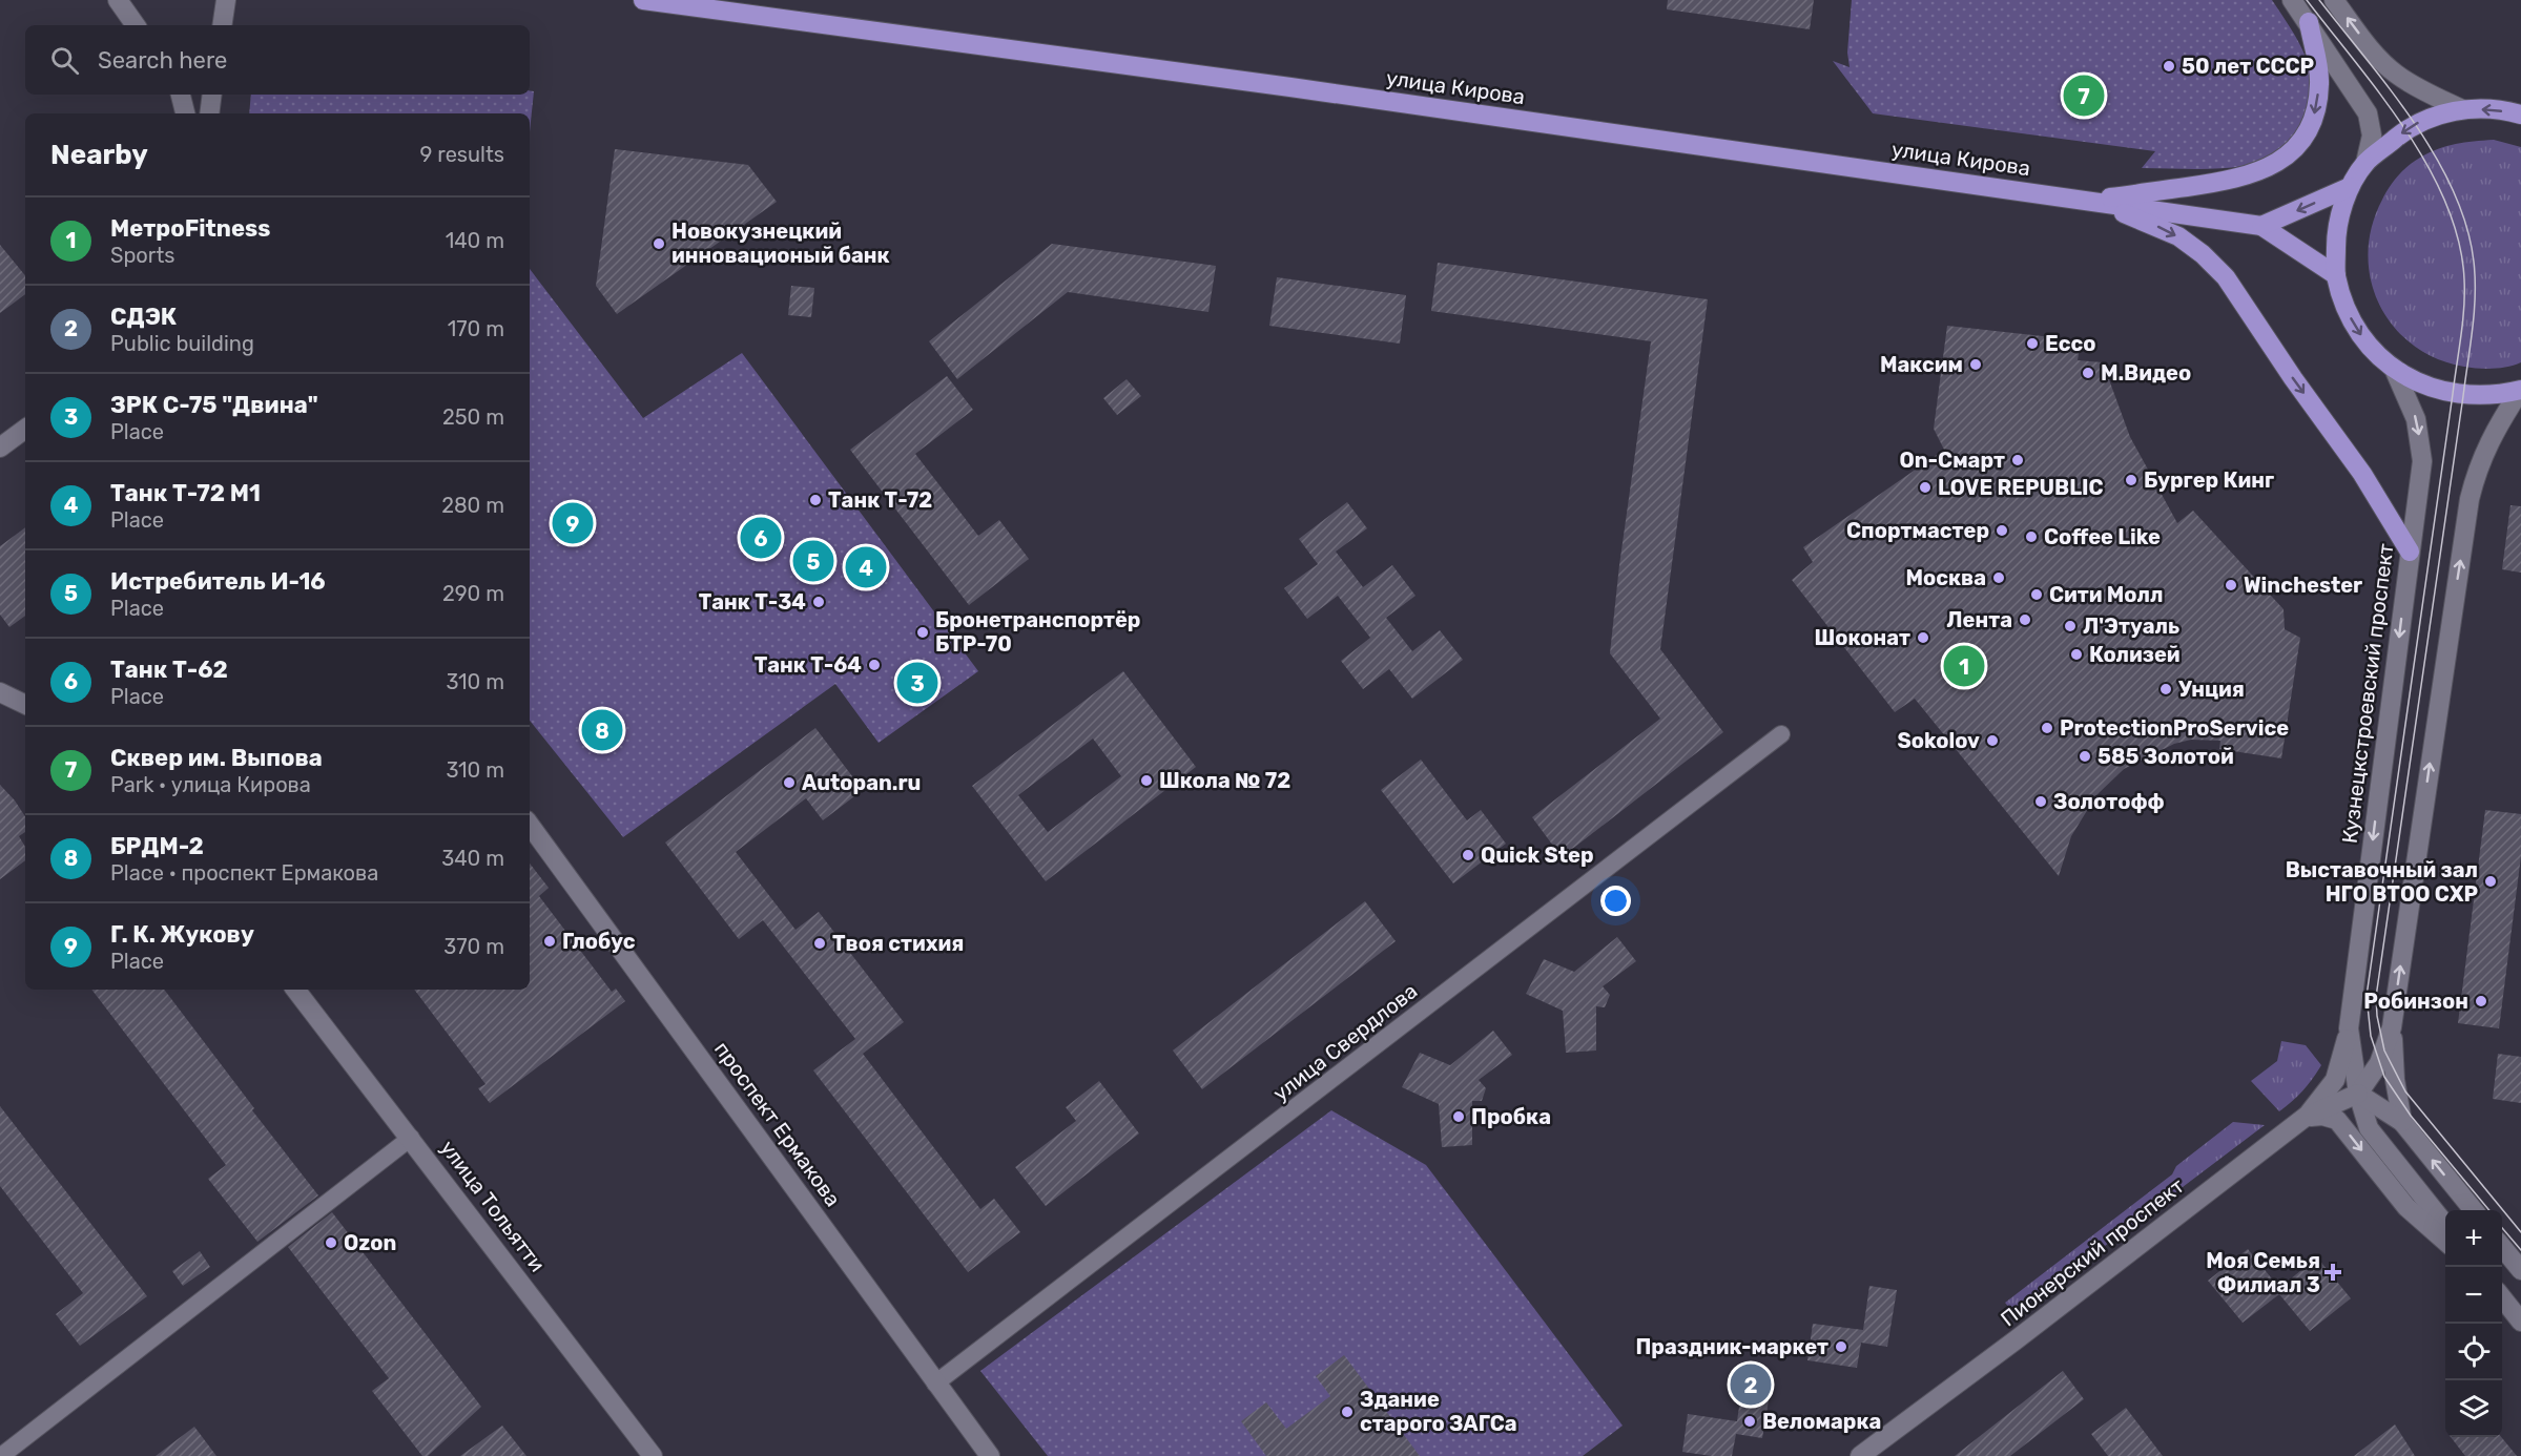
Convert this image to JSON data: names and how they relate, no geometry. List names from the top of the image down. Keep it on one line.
{"streets":{"main road":["улица Кирова","Кузнецкстроевский проспект","проспект Ермакова","улица Тольятти","Пионерский проспект"],"street":["улица Свердлова"]},"crossings":[["Кузнецкстроевский проспект","Пионерский проспект"],["улица Свердлова","проспект Ермакова"]],"places":{"other":["50 лет СССР","Новокузнецкий инновационый банк","Ecco","Максим","М.Видео","On-Смарт","Бургер Кинг","LOVE REPUBLIC","Танк Т-72","Спортмастер","Coffee Like","Москва","Winchester","Сити Молл","Танк Т-34","Лента","Л'Этуаль","Бронетранспортёр БТР-70","Шоконат","Колизей","Танк Т-64","Унция","ProtectionProService","Sokolov","585 Золотой","Школа № 72","Autopan.ru","Золотофф","Quick Step","Выставочный зал НГО ВТОО СХР","Глобус","Твоя стихия","Робинзон","Пробка","Ozon","Праздник-маркет","Здание старого ЗАГСа","Веломарка"],"health":["Моя Семья Филиал 3"]},"page":{"search":"Search here","pins":["7","9","6","5","4","1","3","8","2"],"heading":["Nearby","9 results"],"list":[{"mark":"1","name":"МетроFitness","note":"Sports","value":"140 m"},{"mark":"2","name":"СДЭК","note":"Public building","value":"170 m"},{"mark":"3","name":"ЗРК С-75 \"Двина\"","note":"Place","value":"250 m"},{"mark":"4","name":"Танк Т-72 М1","note":"Place","value":"280 m"},{"mark":"5","name":"Истребитель И-16","note":"Place","value":"290 m"},{"mark":"6","name":"Танк Т-62","note":"Place","value":"310 m"},{"mark":"7","name":"Сквер им. Выпова","note":"Park · улица Кирова","value":"310 m"},{"mark":"8","name":"БРДМ-2","note":"Place · проспект Ермакова","value":"340 m"},{"mark":"9","name":"Г. К. Жукову","note":"Place","value":"370 m"}],"map_buttons":["+","−"]}}
